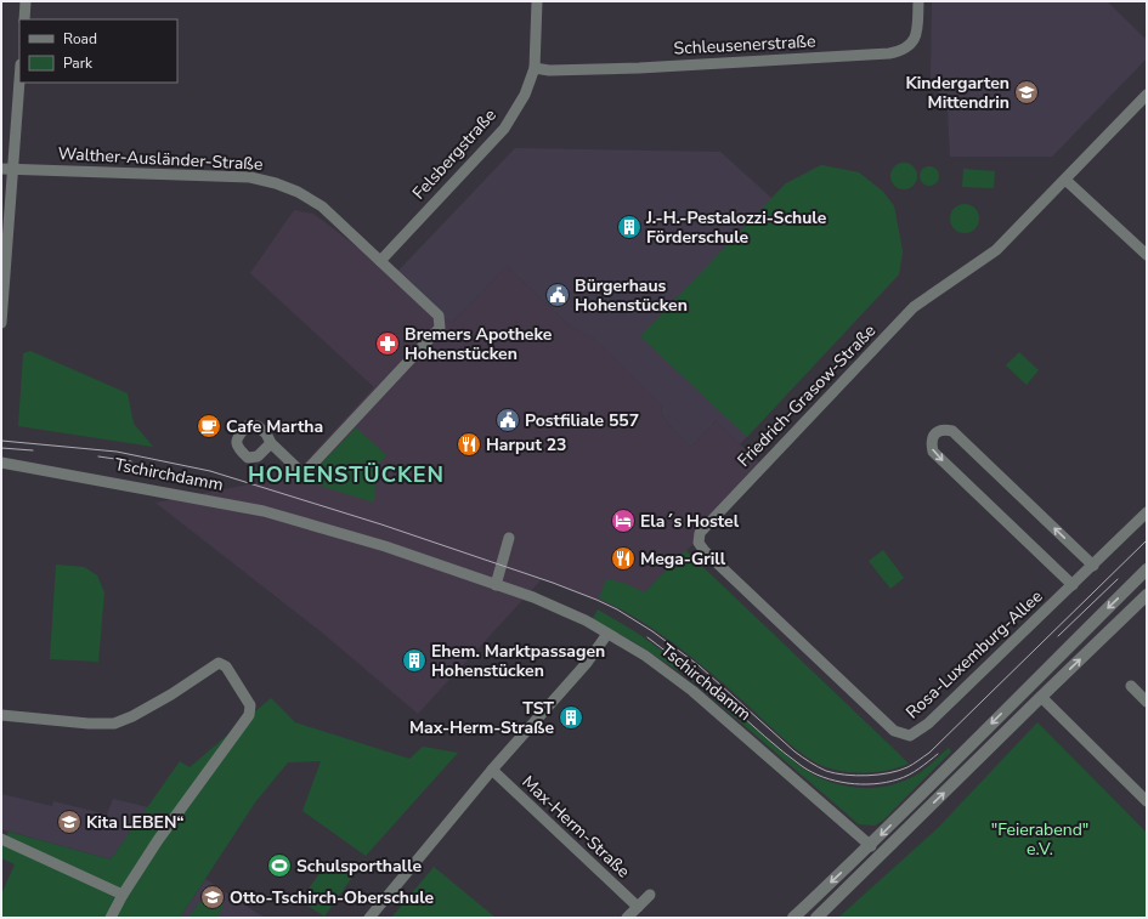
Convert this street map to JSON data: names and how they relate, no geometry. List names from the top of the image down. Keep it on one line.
{"streets":{"street":["Schleusenerstraße","Felsbergstraße","Walther-Ausländer-Straße","Friedrich-Grasow-Straße","Tschirchdamm","Rosa-Luxemburg-Allee","Max-Herm-Straße"]},"crossings":[["Schleusenerstraße","Felsbergstraße"],["Felsbergstraße","Walther-Ausländer-Straße"],["Friedrich-Grasow-Straße","Rosa-Luxemburg-Allee"]],"districts":["HOHENSTÜCKEN"],"parks":["\"Feierabend\" e.V."],"places":{"school or university":["Kindergarten Mittendrin","Kita LEBEN“","Otto-Tschirch-Oberschule"],"building":["J.-H.-Pestalozzi-Schule Förderschule","Ehem. Marktpassagen Hohenstücken","TST Max-Herm-Straße"],"public building":["Bürgerhaus Hohenstücken","Postfiliale 557"],"pharmacy":["Bremers Apotheke Hohenstücken"],"cafe":["Cafe Martha"],"restaurant":["Harput 23","Mega-Grill"],"hotel":["Ela´s Hostel"],"sports":["Schulsporthalle"]},"legend":["Road","Park"]}
